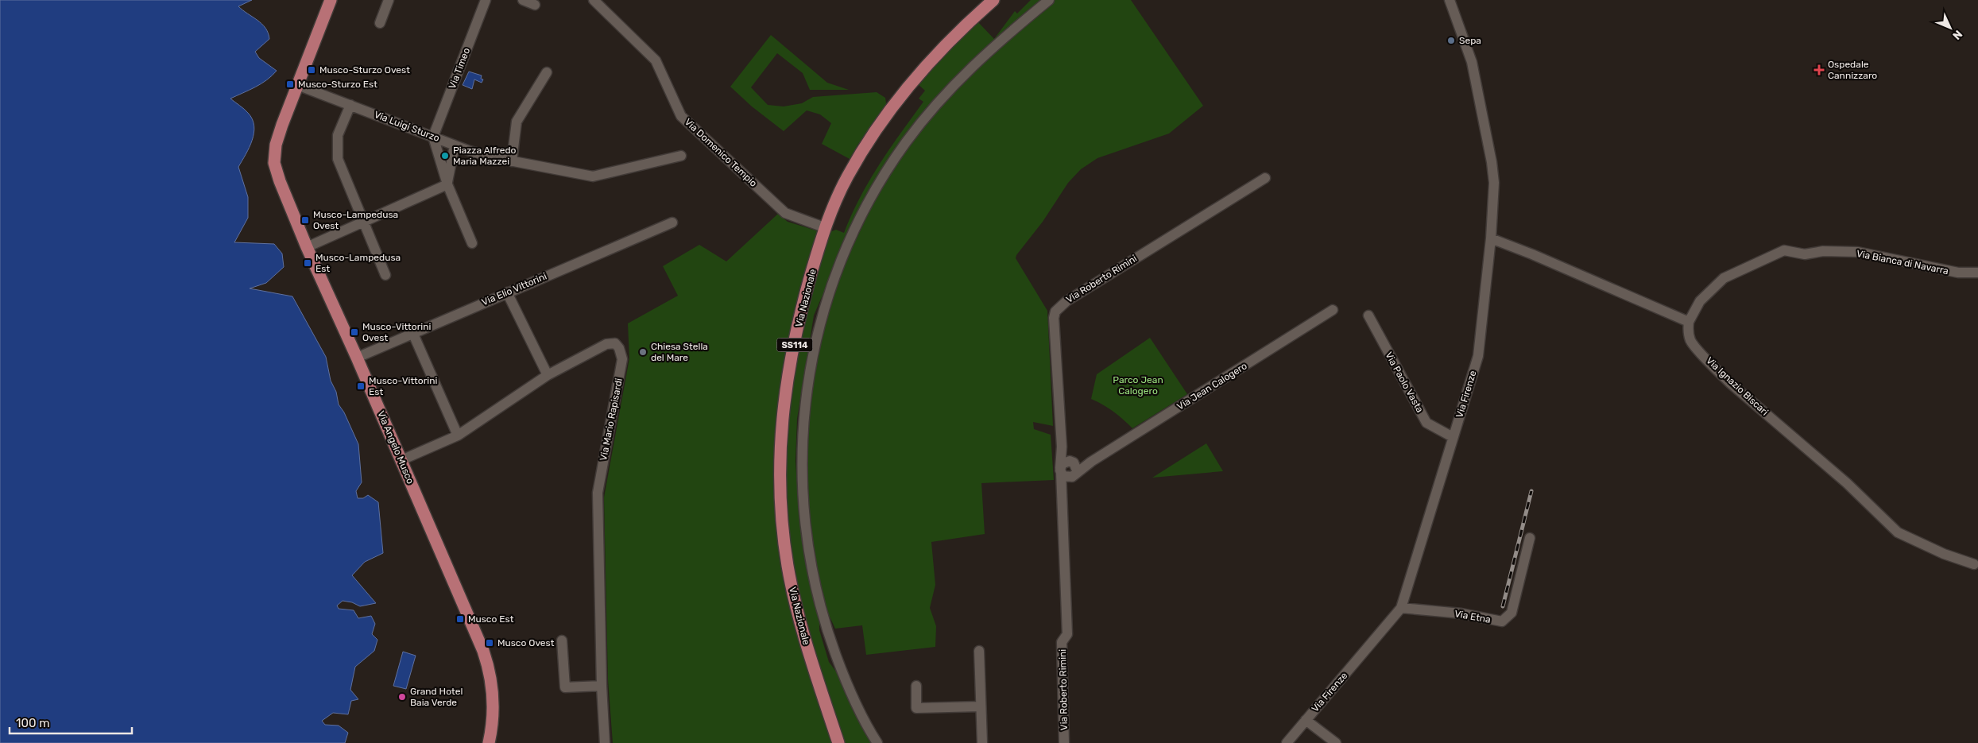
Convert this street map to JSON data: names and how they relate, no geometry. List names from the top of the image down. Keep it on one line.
{"streets":{"main road":["Via Nazionale","SS114","Via Angelo Musco"],"street":["Via Timeo","Via Luigi Sturzo","Via Domenico Tempio","Via Bianca di Navarra","Via Roberto Rimini","Via Elio Vittorini","Via Paolo Vasta","Via Jean Calogero","Via Ignazio Biscari","Via Firenze","Via Mario Rapisardi","Via Etna"]},"crossings":[["Via Timeo","Via Luigi Sturzo"],["Via Luigi Sturzo","Via Angelo Musco"],["Via Domenico Tempio","Via Nazionale"],["Via Bianca di Navarra","Via Ignazio Biscari"],["Via Roberto Rimini","Via Jean Calogero"],["Via Elio Vittorini","Via Angelo Musco"],["Via Paolo Vasta","Via Firenze"],["Via Firenze","Via Etna"],["Via Mario Rapisardi","Via Angelo Musco"]],"parks":["Parco Jean Calogero"],"places":{"other":["Sepa","Piazza Alfredo Maria Mazzei","Chiesa Stella del Mare","Grand Hotel Baia Verde"],"transit":["Musco-Sturzo Ovest","Musco-Sturzo Est","Musco-Lampedusa Ovest","Musco-Lampedusa Est","Musco-Vittorini Ovest","Musco-Vittorini Est","Musco Est","Musco Ovest"],"health":["Ospedale Cannizzaro"]},"scale_bar":"100 m","north":"bottom right"}
